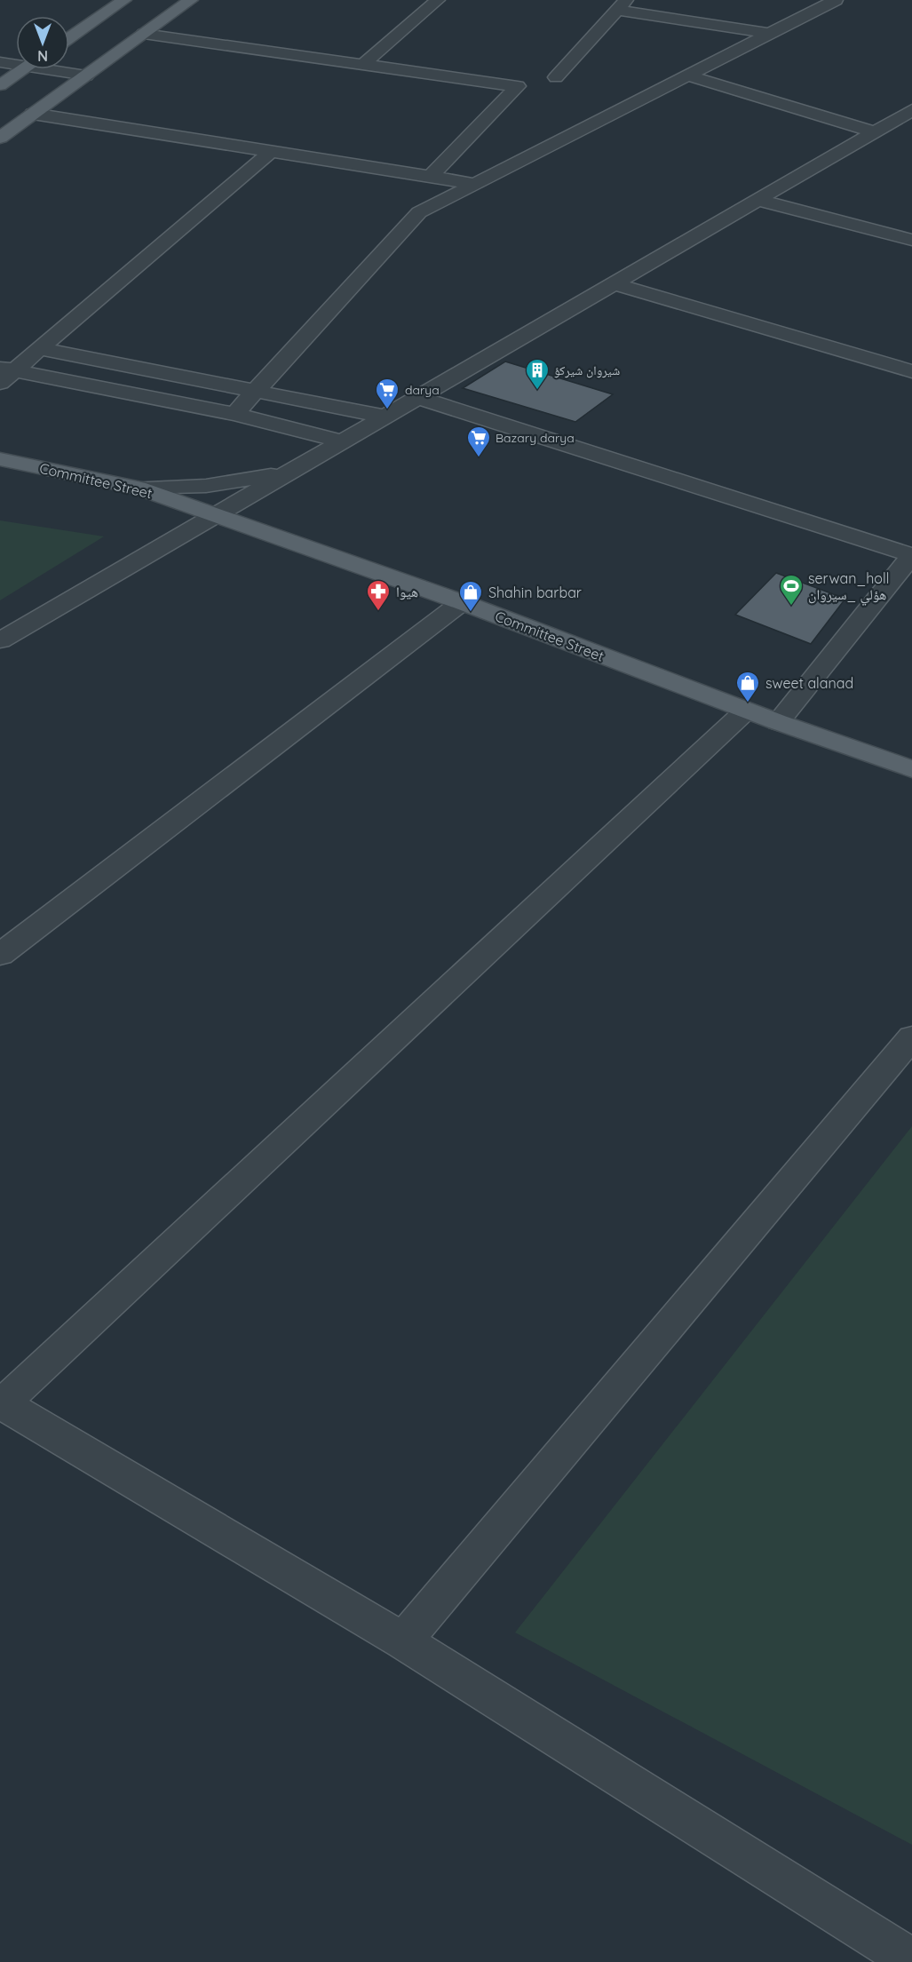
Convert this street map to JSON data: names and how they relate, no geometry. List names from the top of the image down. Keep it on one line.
{"streets":{"main road":["Committee Street"]},"places":{"building":["شيروان شيركؤ"],"supermarket":["darya","Bazary darya"],"sports":["serwan_holl هؤلي _سيروان"],"pharmacy":["هیوا"],"shop":["Shahin barbar","sweet alanad"]},"north":"bottom"}
